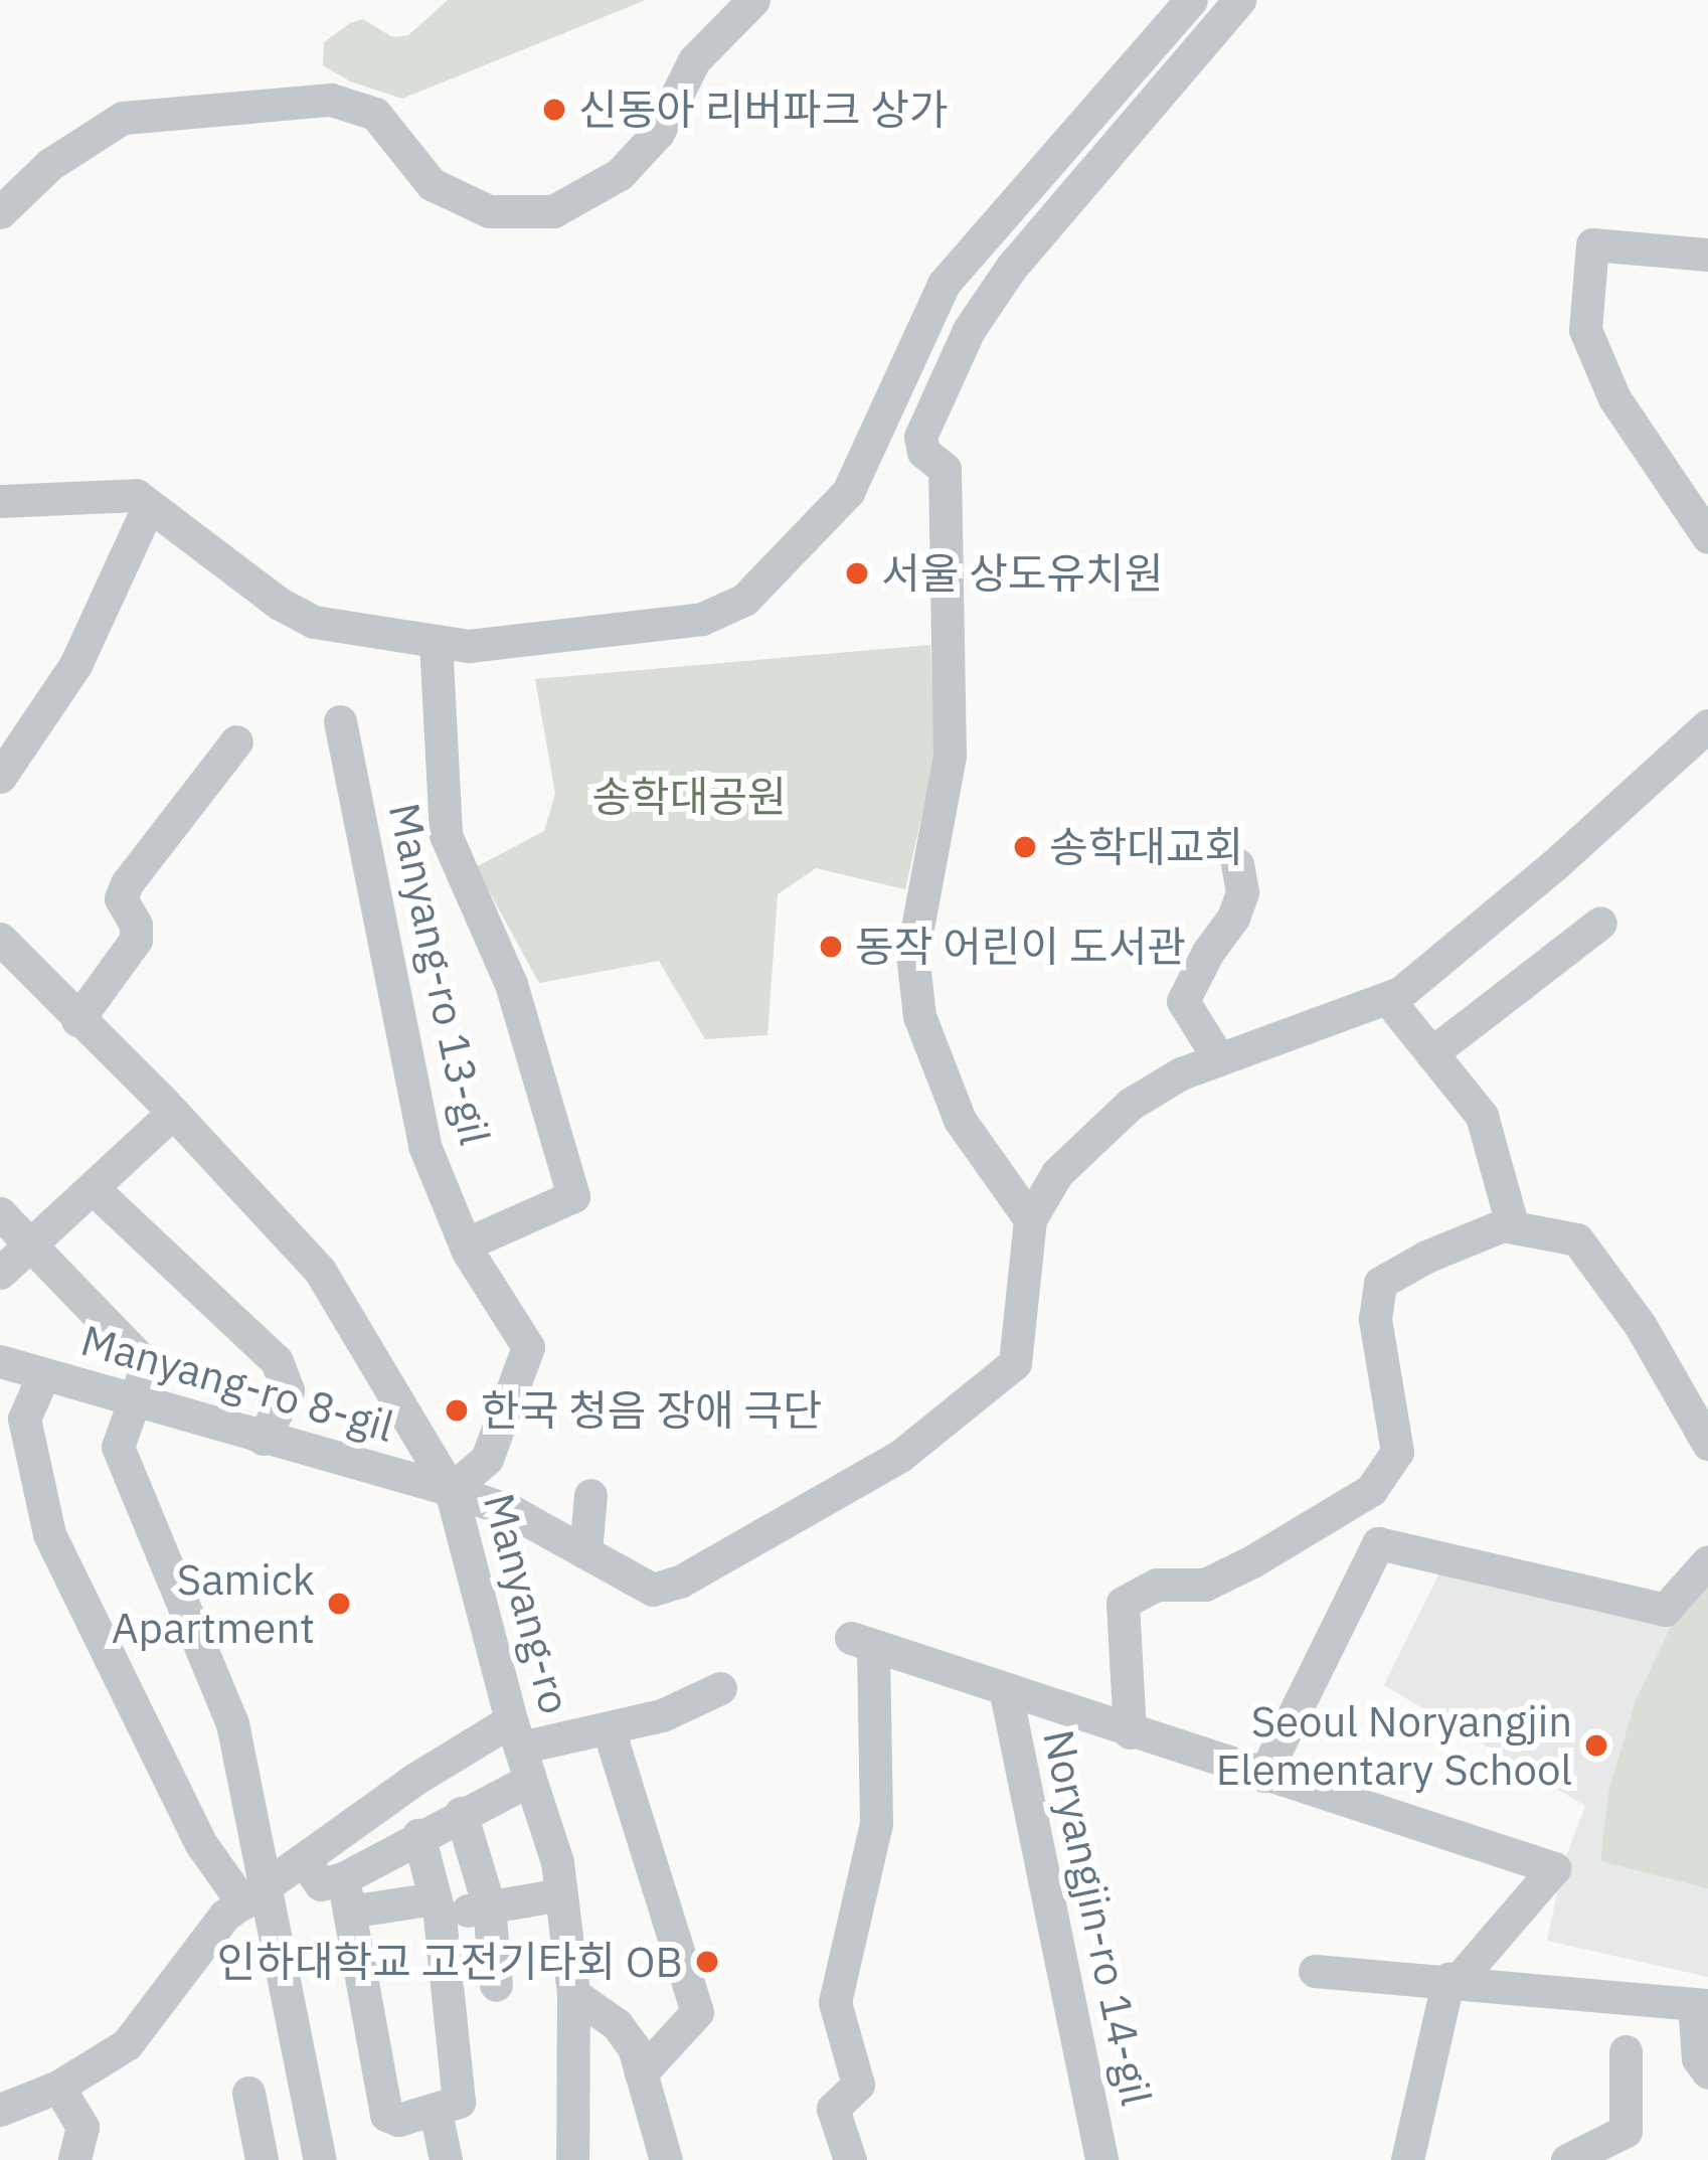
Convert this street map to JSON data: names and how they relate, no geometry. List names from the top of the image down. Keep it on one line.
{"streets":{"street":["Manyang-ro 13-gil","Manyang-ro 8-gil","Manyang-ro","Noryangjin-ro 14-gil"]},"crossings":[["Manyang-ro 13-gil","Manyang-ro 8-gil"],["Manyang-ro 13-gil","Manyang-ro"],["Manyang-ro 8-gil","Manyang-ro"]],"parks":["송학대공원"],"places":["신동아 리버파크 상가","서울 상도유치원","송학대교회","동작 어린이 도서관","한국 청음 장애 극단","Samick Apartment","Seoul Noryangjin Elementary School","인하대학교 고전기타회 OB"]}
